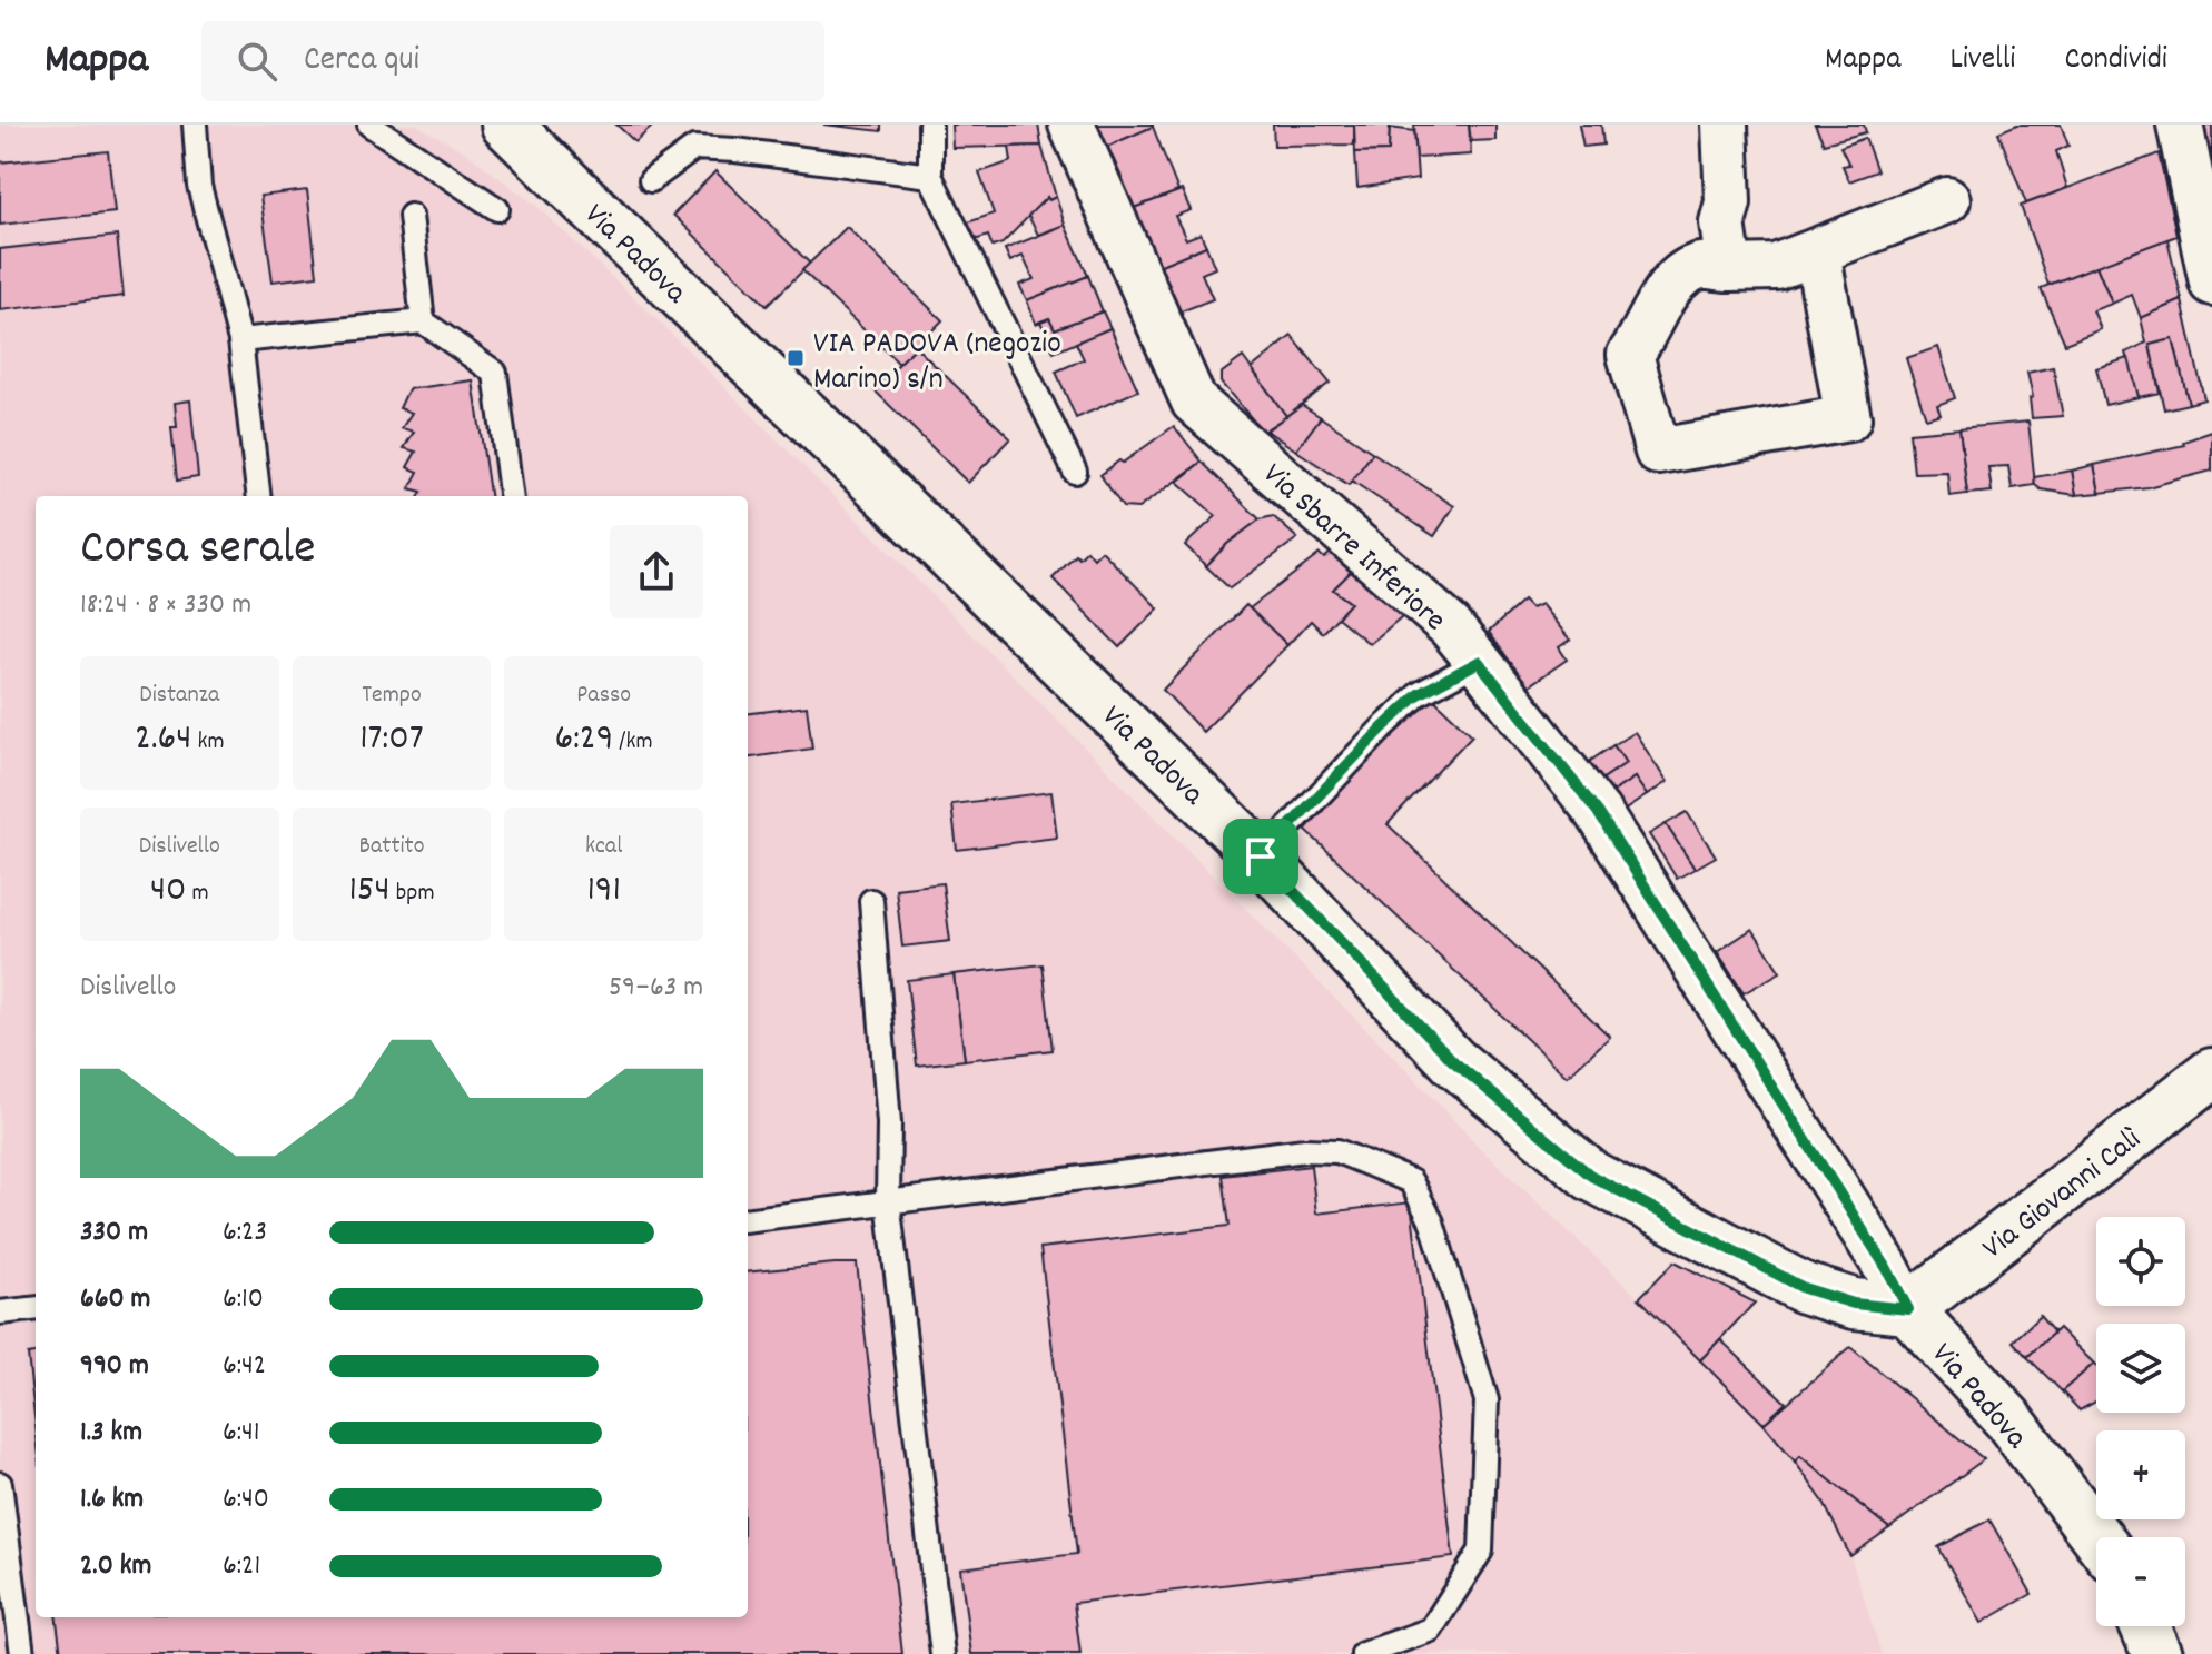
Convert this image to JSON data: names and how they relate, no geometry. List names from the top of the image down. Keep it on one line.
{"streets":{"street":["Via Padova","Via Sbarre Inferiore","Via Giovanni Calì"]},"crossings":[["Via Padova","Via Sbarre Inferiore"],["Via Padova","Via Giovanni Calì"],["Via Sbarre Inferiore","Via Giovanni Calì"]],"places":{"transit":["VIA PADOVA (negozio Marino) s/n"]},"page":{"header":"Mappa","search":"Cerca qui","nav":["Mappa","Livelli","Condividi"],"heading":["Corsa serale","18:24 · 8 × 330 m"],"stats":[["Distanza","2.64 km"],["Tempo","17:07"],["Passo","6:29 /km"],["Dislivello","40 m"],["Battito","154 bpm"],["kcal","191"]],"chart":["Dislivello","59–63 m"],"list":[{"name":"330 m","note":"6:23"},{"name":"660 m","note":"6:10"},{"name":"990 m","note":"6:42"},{"name":"1.3 km","note":"6:41"},{"name":"1.6 km","note":"6:40"},{"name":"2.0 km","note":"6:21"}],"map_buttons":["+","−"]}}
